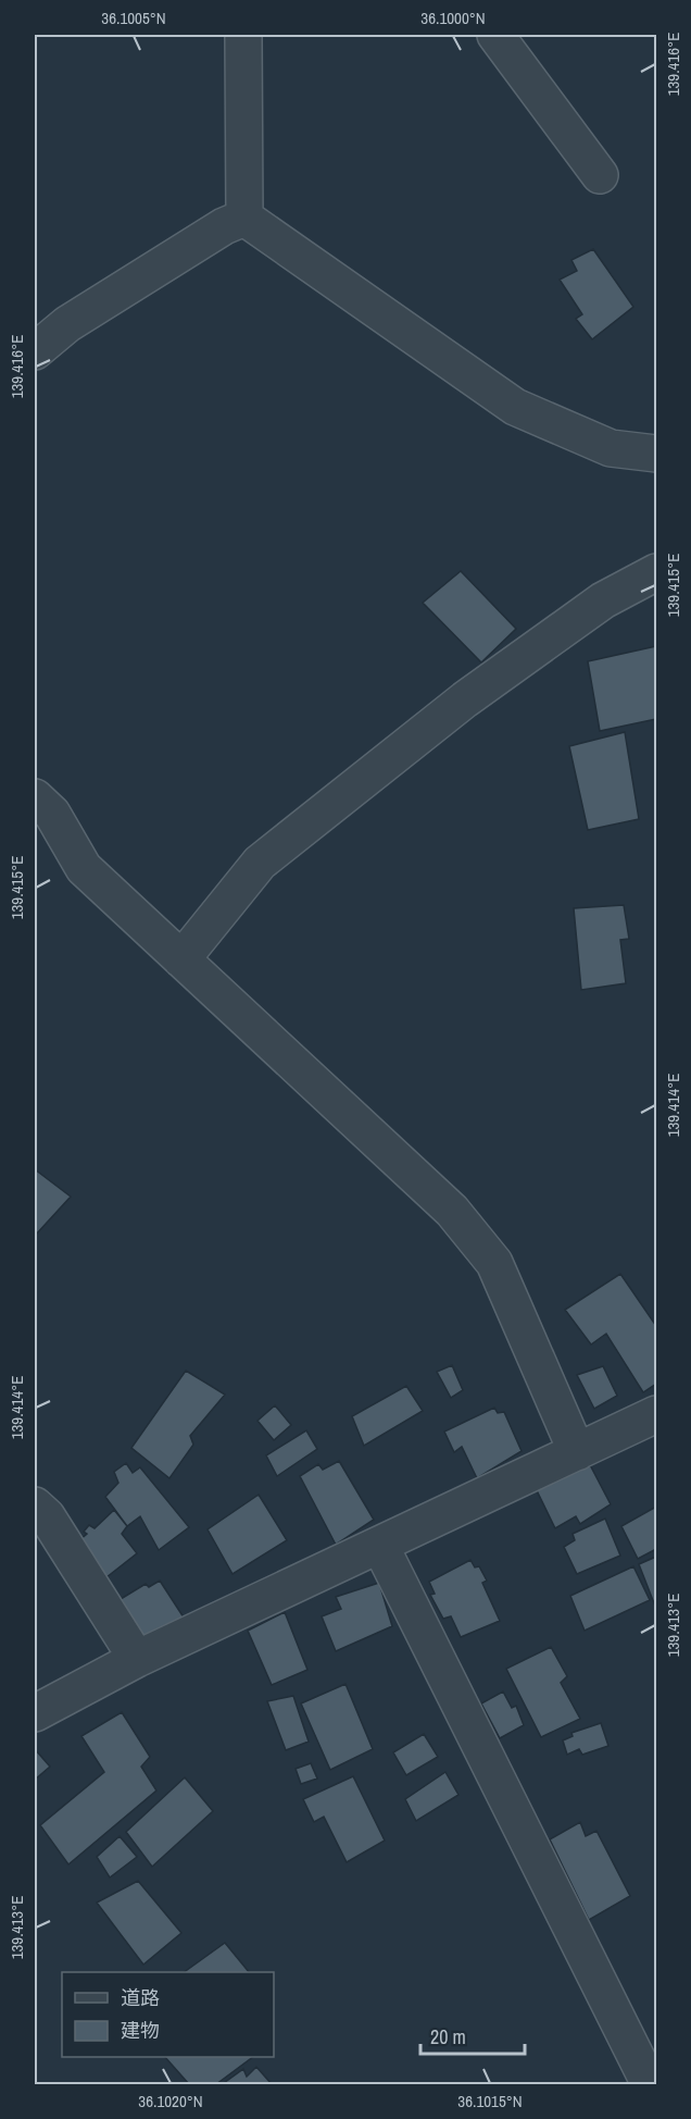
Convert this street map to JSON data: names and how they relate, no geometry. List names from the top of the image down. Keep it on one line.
{"legend":["道路","建物"],"scale_bar":"20 m","coordinates":["36.1005°N","36.1000°N","139.416°E","139.415°E","139.414°E","139.413°E","36.1020°N","36.1015°N"]}
